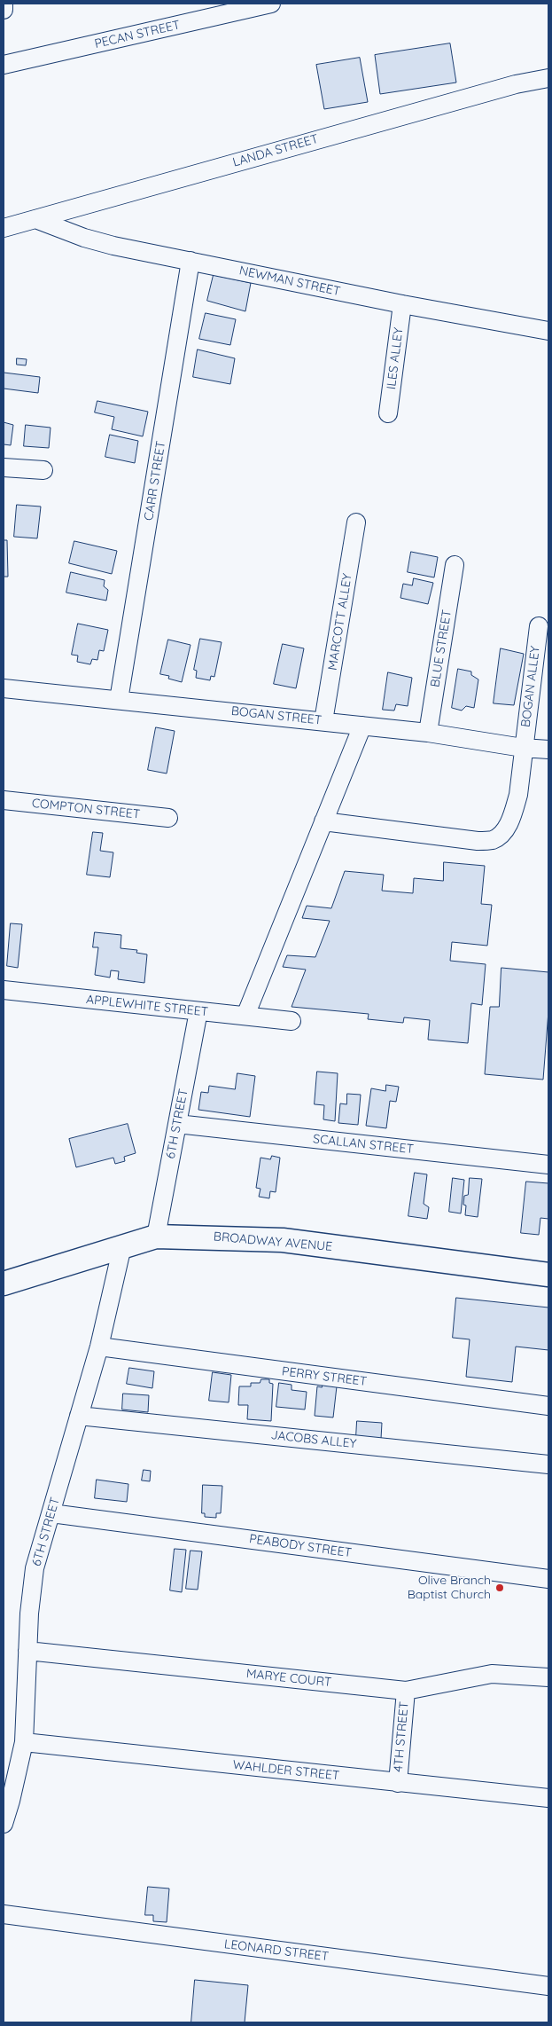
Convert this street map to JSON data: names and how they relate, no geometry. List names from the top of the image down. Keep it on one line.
{"streets":{"main road":["BROADWAY AVENUE"],"street":["PECAN STREET","LANDA STREET","NEWMAN STREET","ILES ALLEY","CARR STREET","MARCOTT ALLEY","BLUE STREET","BOGAN ALLEY","BOGAN STREET","COMPTON STREET","APPLEWHITE STREET","6TH STREET","SCALLAN STREET","PERRY STREET","JACOBS ALLEY","PEABODY STREET","MARYE COURT","4TH STREET","WAHLDER STREET","LEONARD STREET"]},"crossings":[["LANDA STREET","NEWMAN STREET"],["NEWMAN STREET","ILES ALLEY"],["NEWMAN STREET","CARR STREET"],["CARR STREET","BOGAN STREET"],["MARCOTT ALLEY","BOGAN STREET"],["BLUE STREET","BOGAN STREET"],["BOGAN ALLEY","BOGAN STREET"],["APPLEWHITE STREET","6TH STREET"],["6TH STREET","SCALLAN STREET"],["6TH STREET","BROADWAY AVENUE"],["6TH STREET","PERRY STREET"],["6TH STREET","JACOBS ALLEY"],["6TH STREET","PEABODY STREET"],["6TH STREET","MARYE COURT"],["6TH STREET","WAHLDER STREET"],["MARYE COURT","4TH STREET"],["4TH STREET","WAHLDER STREET"]],"places":["Olive Branch Baptist Church"]}
